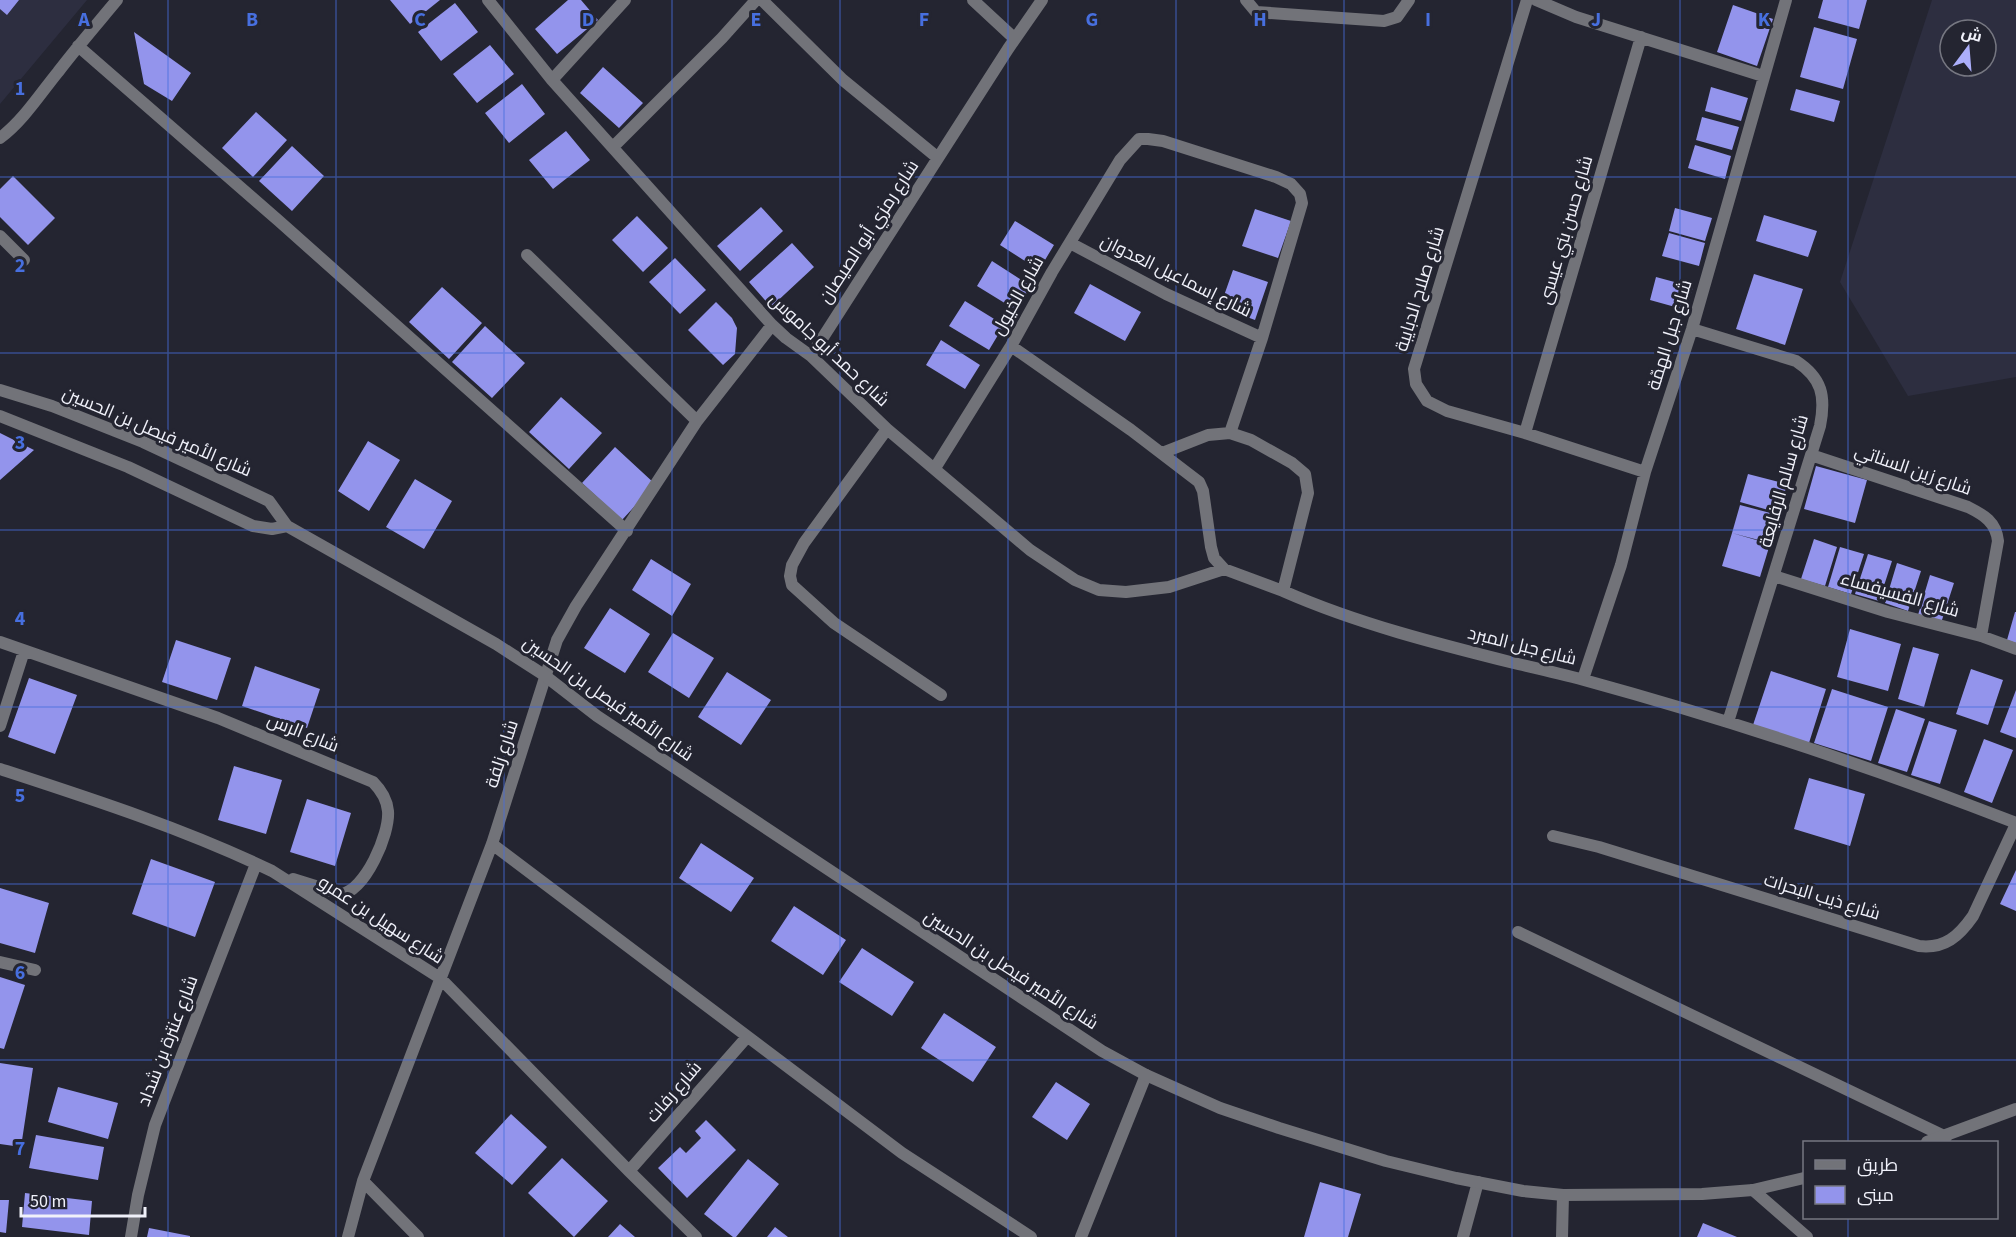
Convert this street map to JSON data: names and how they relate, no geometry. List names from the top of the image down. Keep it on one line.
{"streets":{"street":["شارع حسن بني عيسى","شارع رمزي أبو الصيصان","شارع إسماعيل العدوان","شارع صلاح الدبايبة","شارع الخيول","شارع جبل الهمّة","شارع حمد أبو جاموس","شارع الأمير فيصل بن الحسين","شارع زين السناتي","شارع سالم الرفايعة","شارع الفسيفساء","شارع جبل المبرد","شارع الرس","شارع زلفة","شارع ذيب البحرات","شارع سهيل بن عمرو","شارع عنترة بن شداد","شارع رفات"]},"crossings":[["شارع حسن بني عيسى","شارع صلاح الدبايبة"],["شارع رمزي أبو الصيصان","شارع حمد أبو جاموس"],["شارع إسماعيل العدوان","شارع الخيول"],["شارع صلاح الدبايبة","شارع جبل الهمّة"],["شارع الخيول","شارع حمد أبو جاموس"],["شارع جبل الهمّة","شارع سالم الرفايعة"],["شارع جبل الهمّة","شارع جبل المبرد"],["شارع حمد أبو جاموس","شارع جبل المبرد"],["شارع حمد أبو جاموس","شارع زلفة"],["شارع الأمير فيصل بن الحسين","شارع زلفة"],["شارع زين السناتي","شارع سالم الرفايعة"],["شارع زين السناتي","شارع الفسيفساء"],["شارع سالم الرفايعة","شارع الفسيفساء"],["شارع سالم الرفايعة","شارع جبل المبرد"],["شارع جبل المبرد","شارع ذيب البحرات"],["شارع الرس","شارع سهيل بن عمرو"],["شارع زلفة","شارع سهيل بن عمرو"],["شارع سهيل بن عمرو","شارع عنترة بن شداد"],["شارع سهيل بن عمرو","شارع رفات"]],"legend":["طريق","مبنى"],"scale_bar":"50 m","north":"top","grid":{"columns":["A","B","C","D","E","F","G","H","I","J","K"],"rows":["1","2","3","4","5","6","7"]}}
